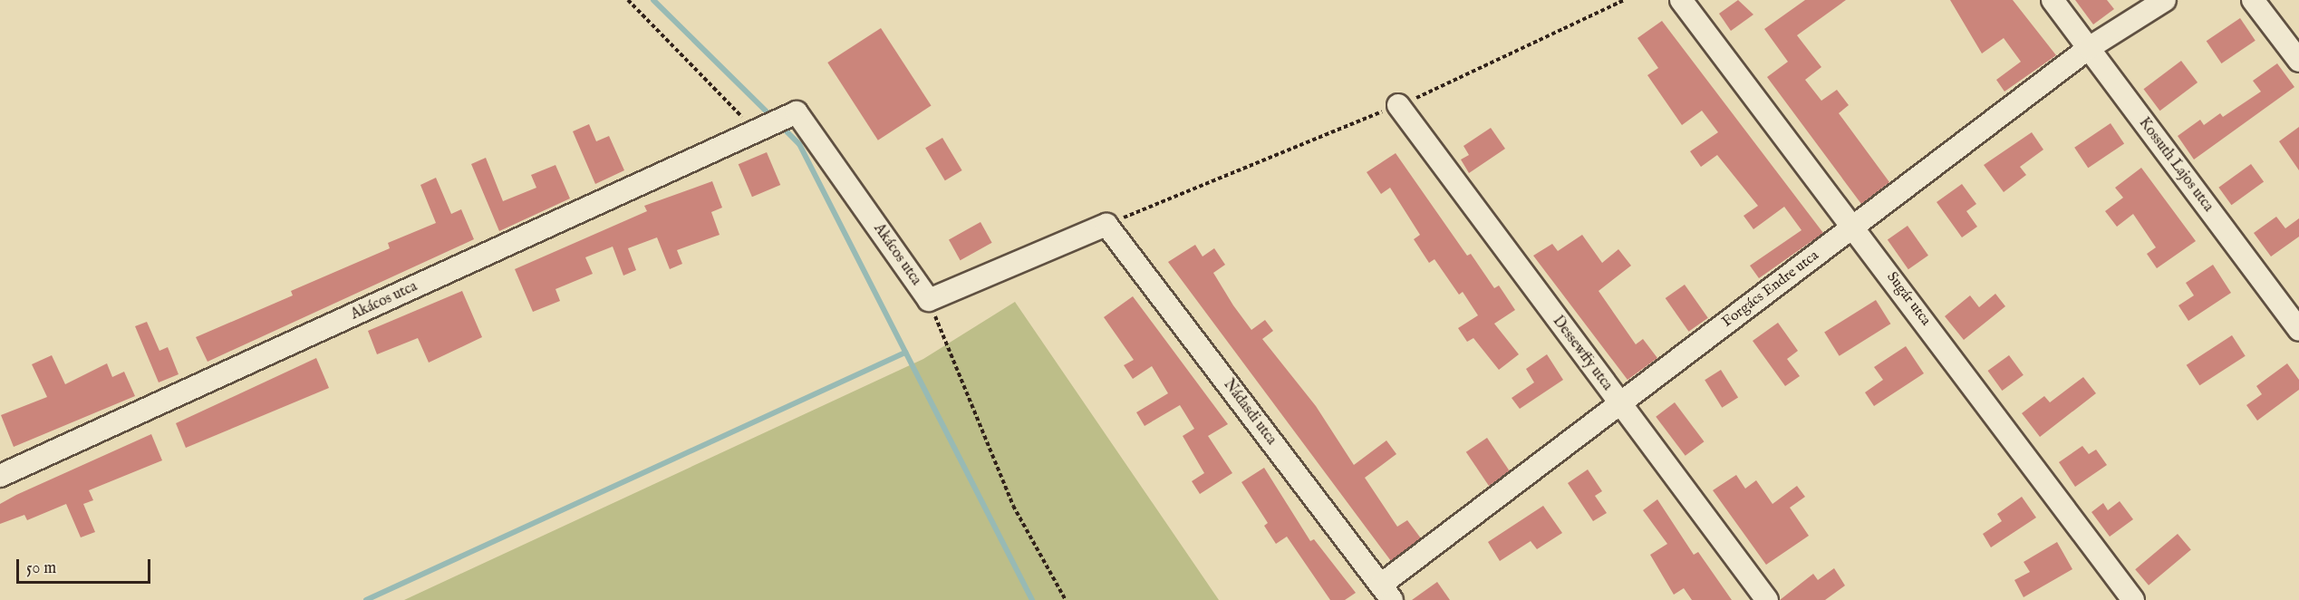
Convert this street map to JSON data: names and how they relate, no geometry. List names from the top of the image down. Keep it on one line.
{"streets":{"street":["Kossuth Lajos utca","Akácos utca","Forgács Endre utca","Sugár utca","Dessewffy utca","Nádasdi utca"]},"crossings":[["Kossuth Lajos utca","Forgács Endre utca"],["Akácos utca","Nádasdi utca"],["Forgács Endre utca","Sugár utca"],["Forgács Endre utca","Dessewffy utca"],["Forgács Endre utca","Nádasdi utca"]],"scale_bar":"50 m"}
